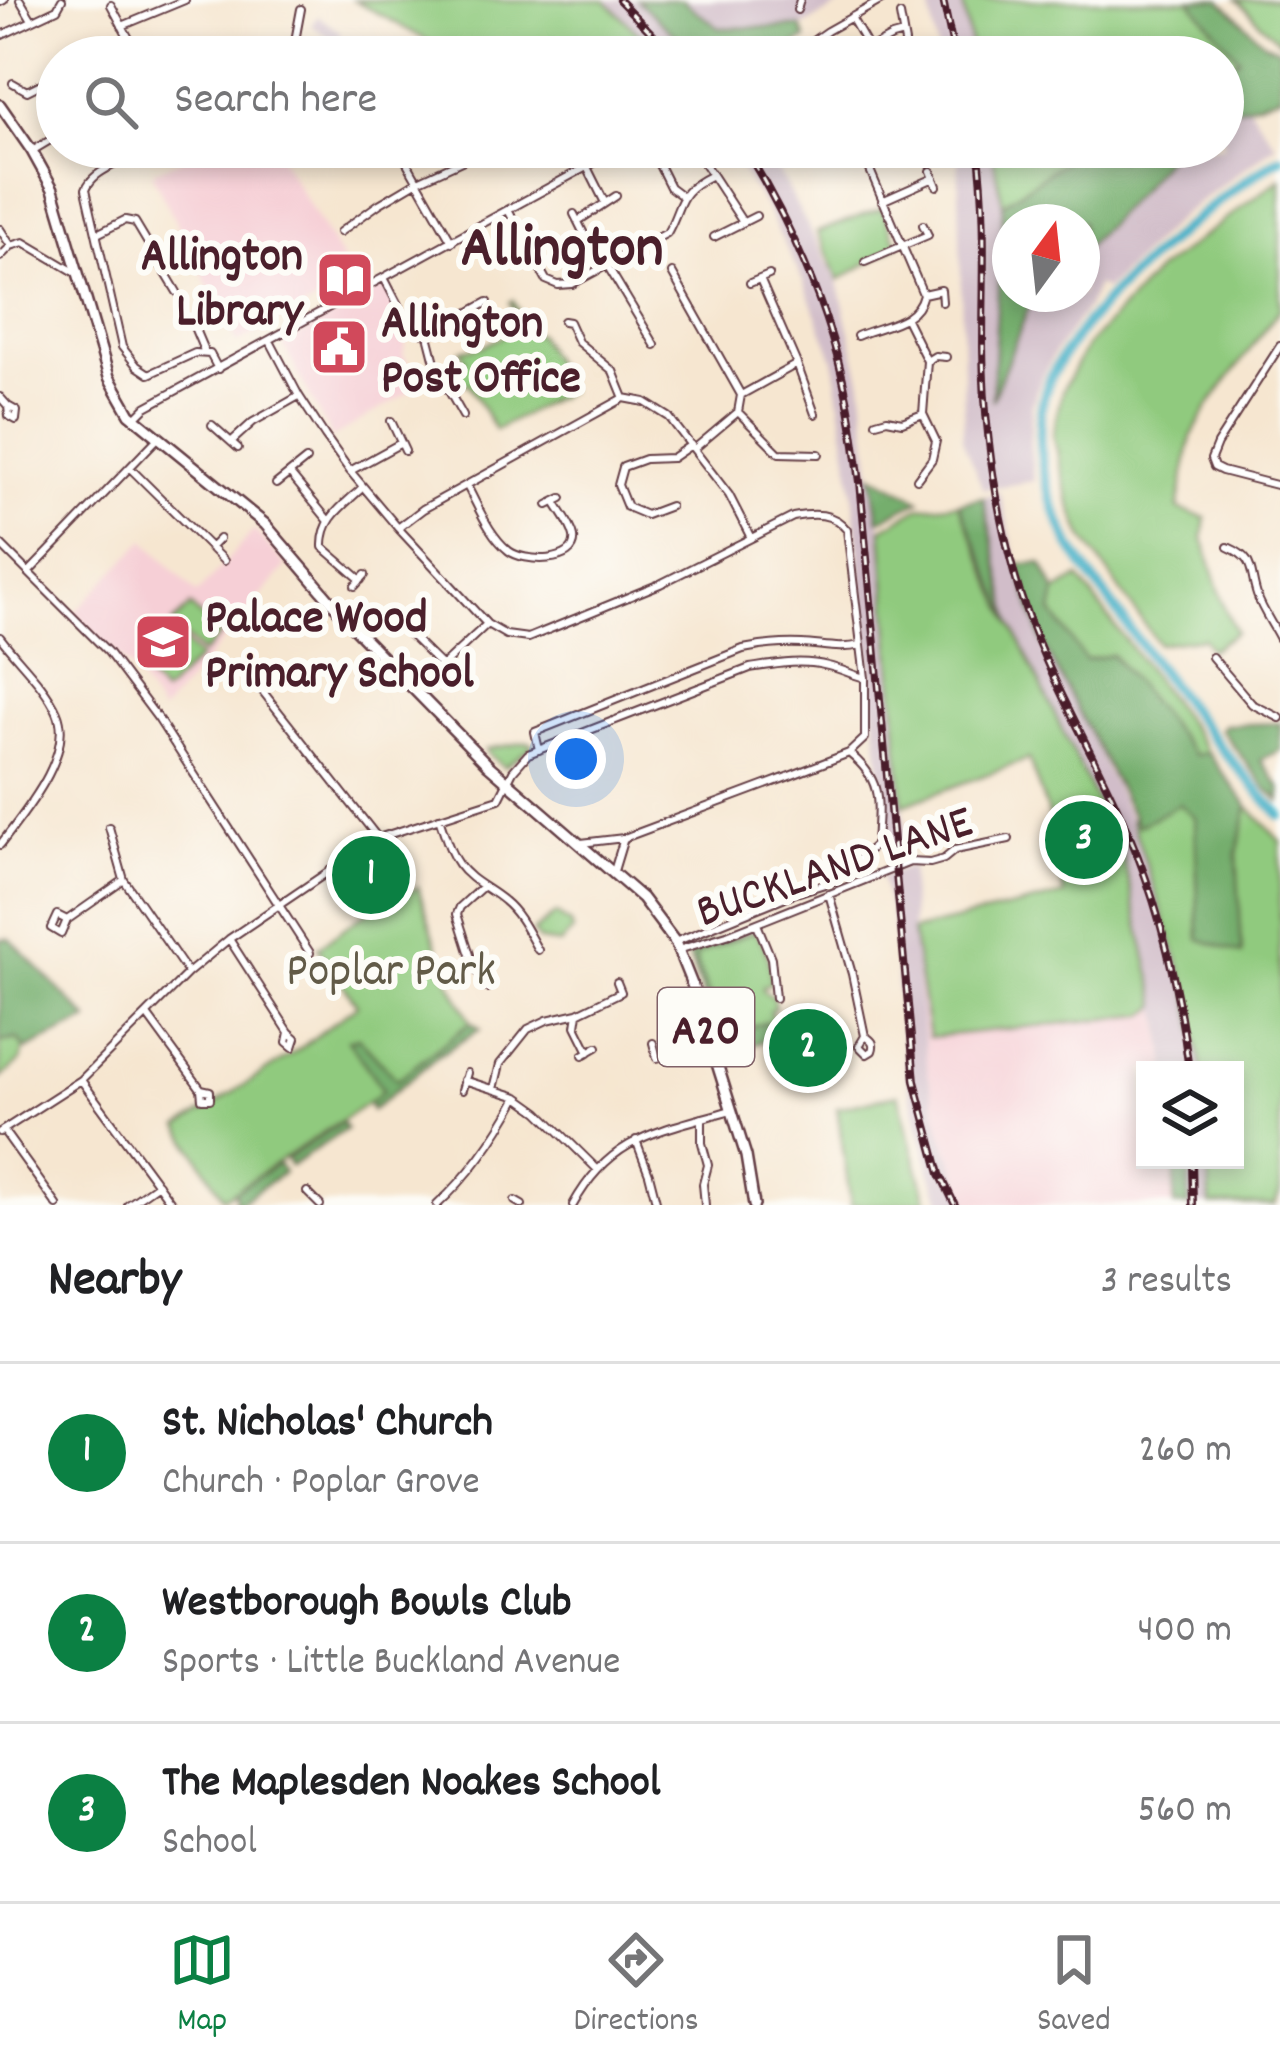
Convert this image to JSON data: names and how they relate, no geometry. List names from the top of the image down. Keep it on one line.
{"streets":{"main road":["A20"],"street":["BUCKLAND LANE"]},"crossings":[["BUCKLAND LANE","A20"]],"districts":["Allington"],"parks":["Poplar Park"],"places":{"library":["Allington Library"],"public building":["Allington Post Office"],"school or university":["Palace Wood Primary School"]},"north":"top","page":{"search":"Search here","pins":["3","1","2"],"heading":["Nearby","3 results"],"list":[{"mark":"1","name":"St. Nicholas' Church","note":"Church · Poplar Grove","value":"260 m"},{"mark":"2","name":"Westborough Bowls Club","note":"Sports · Little Buckland Avenue","value":"400 m"},{"mark":"3","name":"The Maplesden Noakes School","note":"School","value":"560 m"}],"nav":["Map","Directions","Saved"]}}
